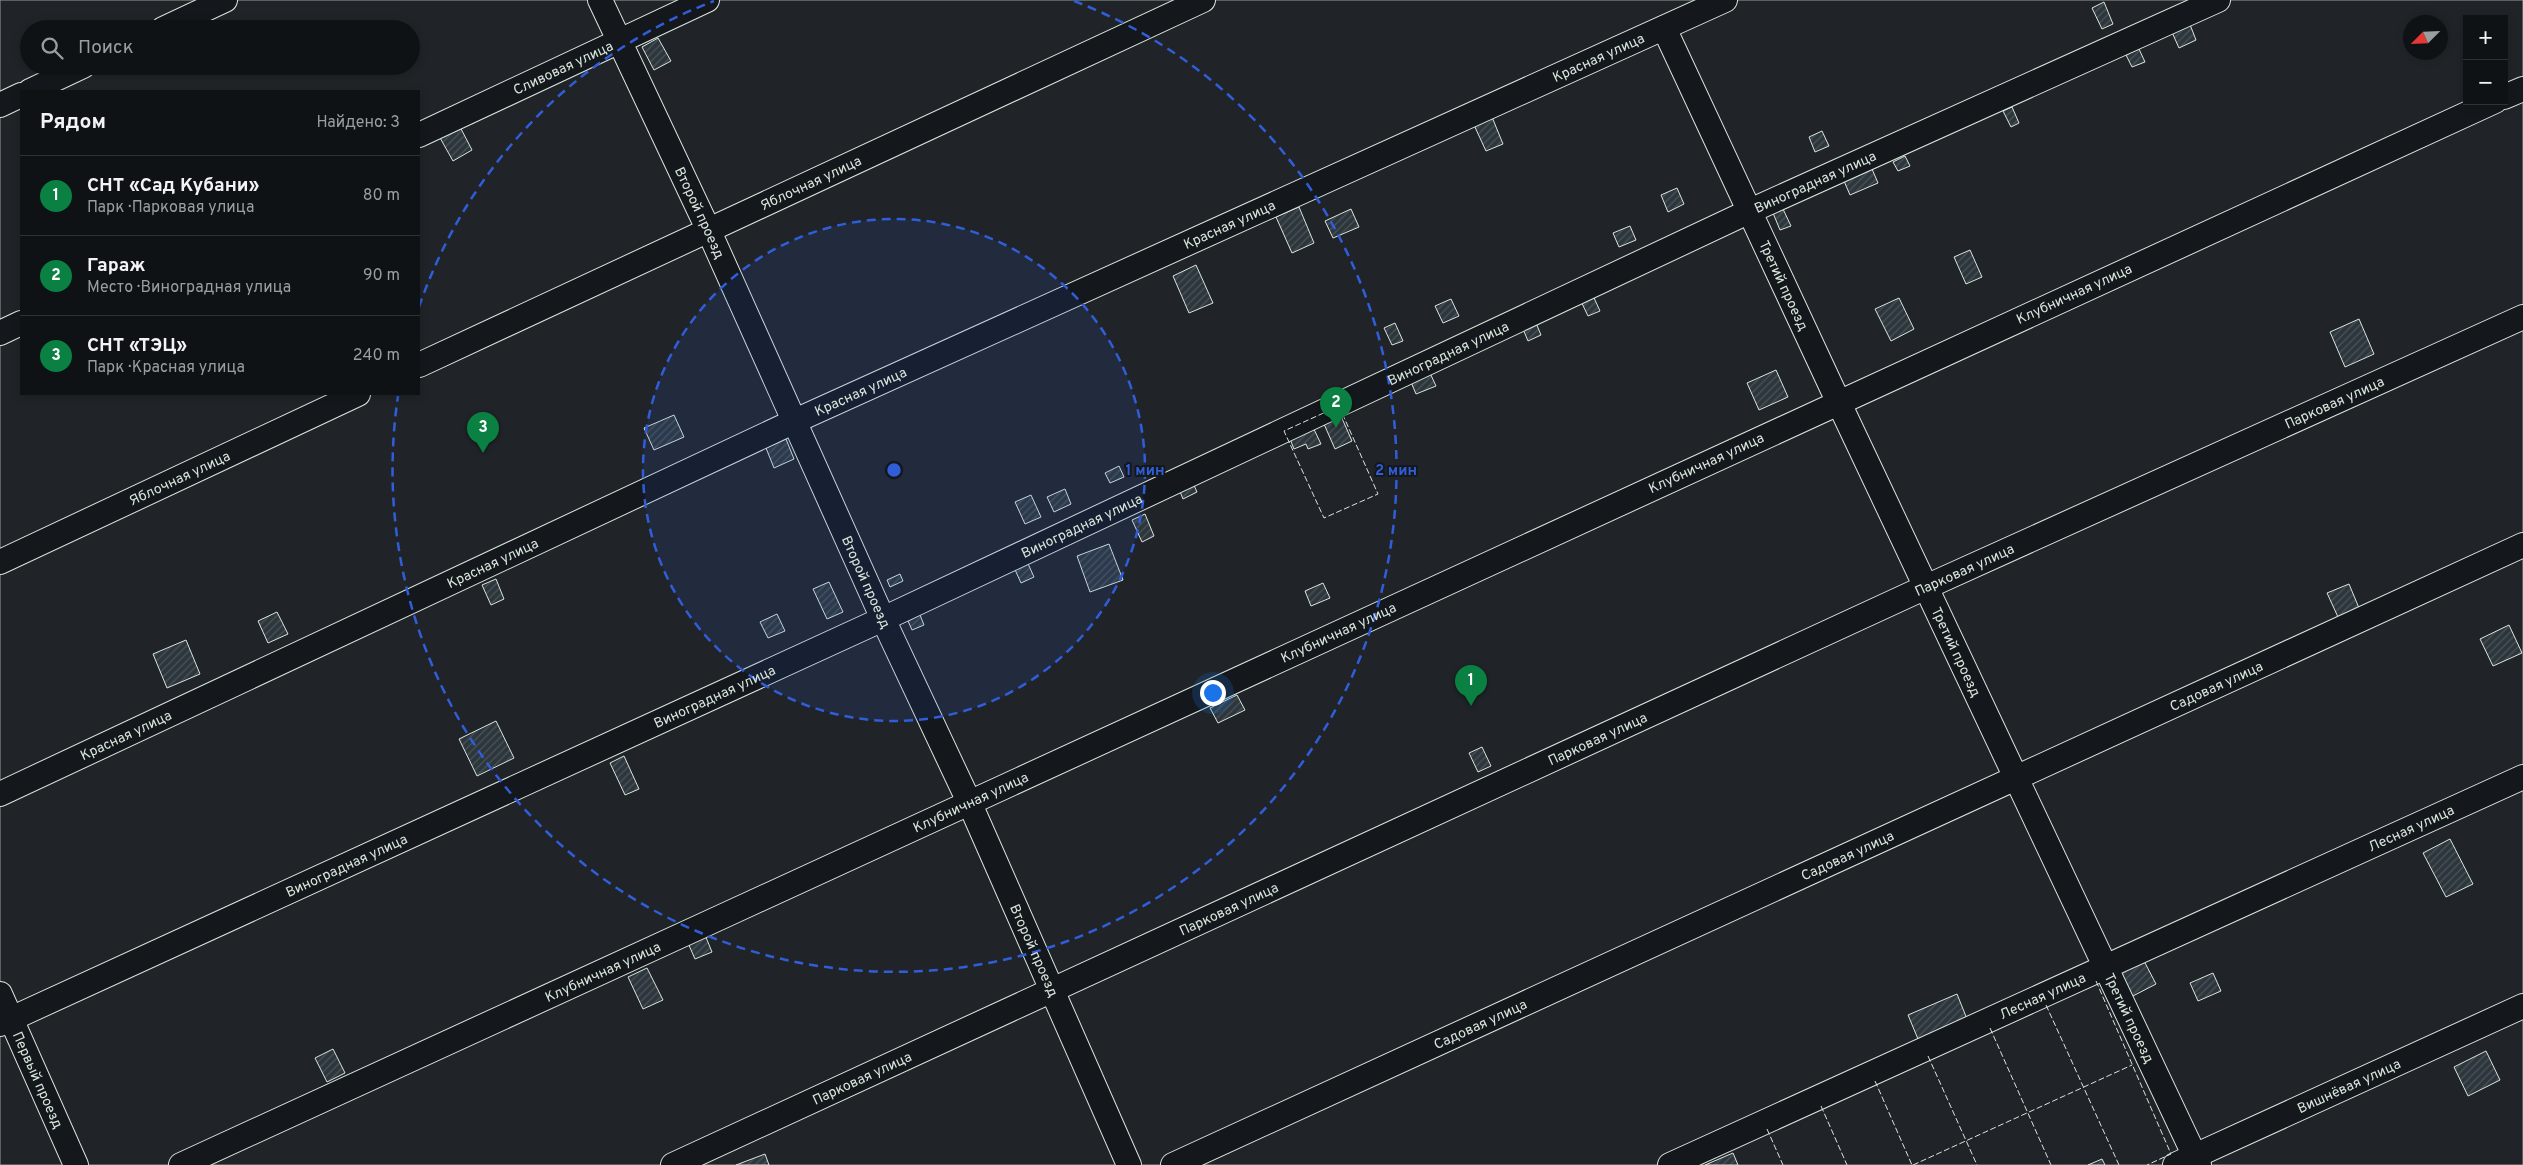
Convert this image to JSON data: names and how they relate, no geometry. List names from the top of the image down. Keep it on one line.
{"streets":{"street":["Красная улица","Сливовая улица","Яблочная улица","Виноградная улица","Второй проезд","Третий проезд","Клубничная улица","Парковая улица","Садовая улица","Лесная улица","Первый проезд","Вишнёвая улица"]},"crossings":[["Красная улица","Второй проезд"],["Красная улица","Третий проезд"],["Сливовая улица","Второй проезд"],["Яблочная улица","Второй проезд"],["Виноградная улица","Второй проезд"],["Виноградная улица","Третий проезд"],["Виноградная улица","Первый проезд"],["Второй проезд","Клубничная улица"],["Второй проезд","Парковая улица"],["Третий проезд","Клубничная улица"],["Третий проезд","Парковая улица"],["Третий проезд","Садовая улица"],["Третий проезд","Лесная улица"],["Третий проезд","Вишнёвая улица"]],"north":"bottom left","page":{"map_buttons":["+","−"],"search":"Поиск","heading":["Рядом","Найдено: 3"],"list":[{"mark":"1","name":"СНТ «Сад Кубани»","note":"Парк · Парковая улица","value":"80 m"},{"mark":"2","name":"Гараж","note":"Место · Виноградная улица","value":"90 m"},{"mark":"3","name":"СНТ «ТЭЦ»","note":"Парк · Красная улица","value":"240 m"}],"pins":["2","3","1"]},"rings":["1 мин","2 мин"]}
